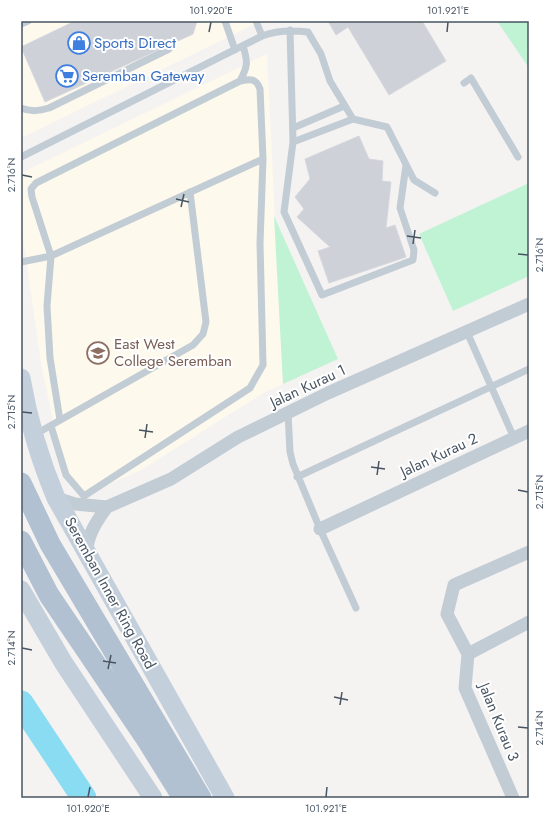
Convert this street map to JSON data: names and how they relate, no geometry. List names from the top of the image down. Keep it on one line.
{"streets":{"main road":["Seremban Inner Ring Road"],"street":["Jalan Kurau 1","Jalan Kurau 2","Jalan Kurau 3"]},"crossings":[["Jalan Kurau 1","Seremban Inner Ring Road"]],"places":{"shop":["Sports Direct"],"supermarket":["Seremban Gateway"],"school or university":["East West College Seremban"]},"coordinates":["101.920°E","101.921°E","2.716°N","2.715°N","2.714°N"]}
